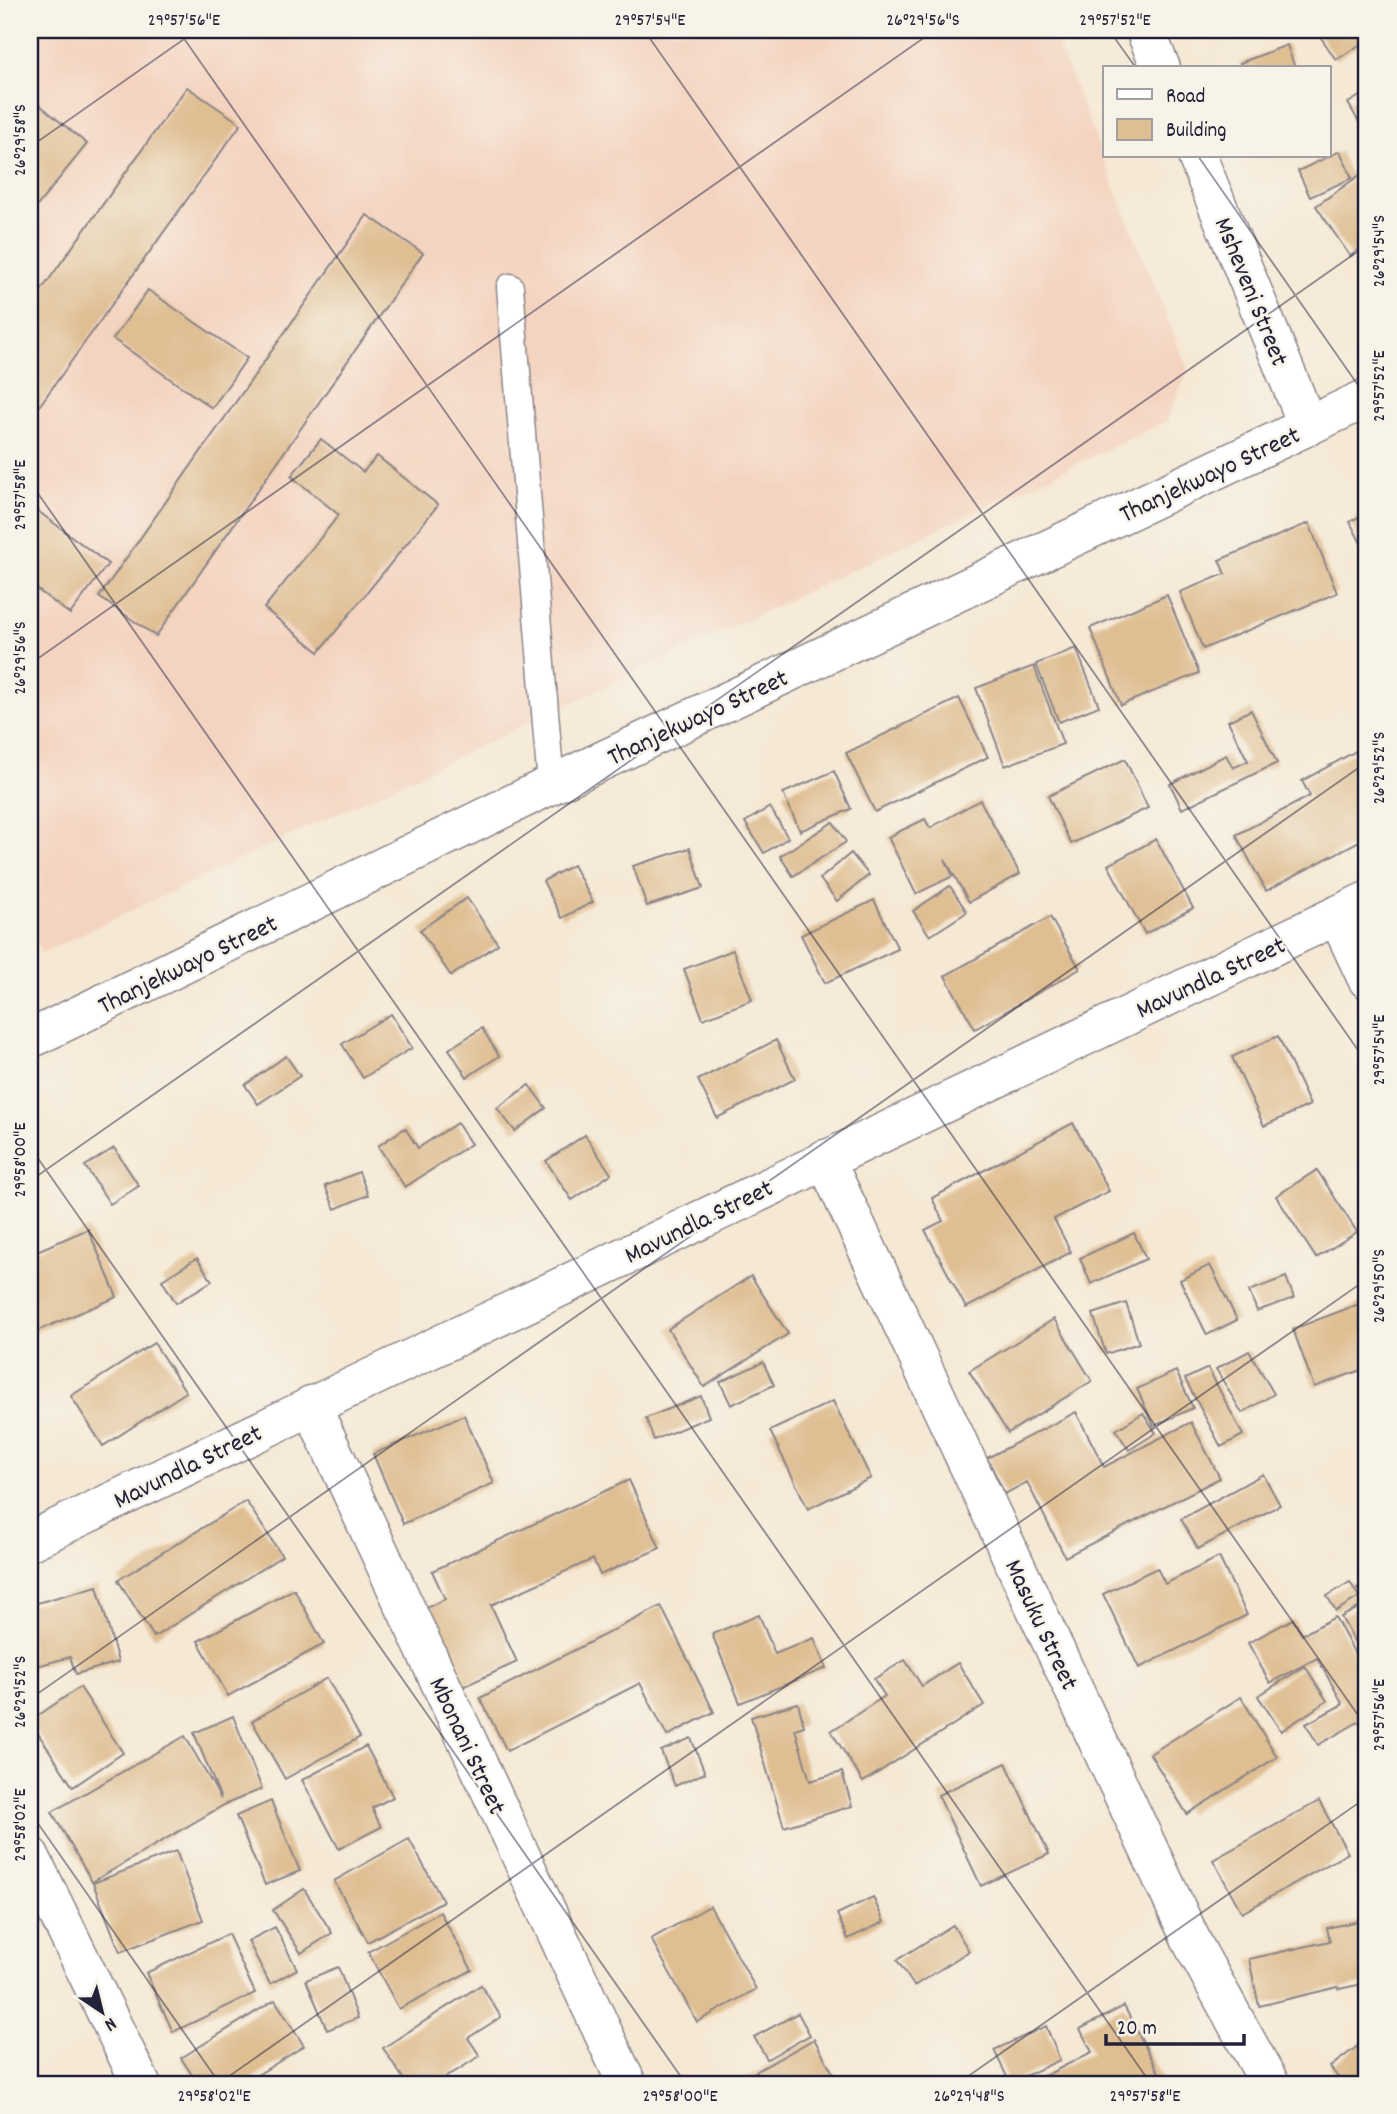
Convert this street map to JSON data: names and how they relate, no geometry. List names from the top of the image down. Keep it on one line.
{"streets":{"street":["Msheveni Street","Thanjekwayo Street","Mavundla Street","Masuku Street","Mbonani Street"]},"crossings":[["Msheveni Street","Thanjekwayo Street"],["Mavundla Street","Masuku Street"],["Mavundla Street","Mbonani Street"]],"legend":["Road","Building"],"scale_bar":"20 m","north":"bottom right","coordinates":["29°57'56\"E","29°57'54\"E","26°29'56\"S","29°57'52\"E","26°29'58\"S","26°29'54\"S","29°57'58\"E","26°29'52\"S","29°58'00\"E","26°29'50\"S","29°58'02\"E","26°29'48\"S"]}
